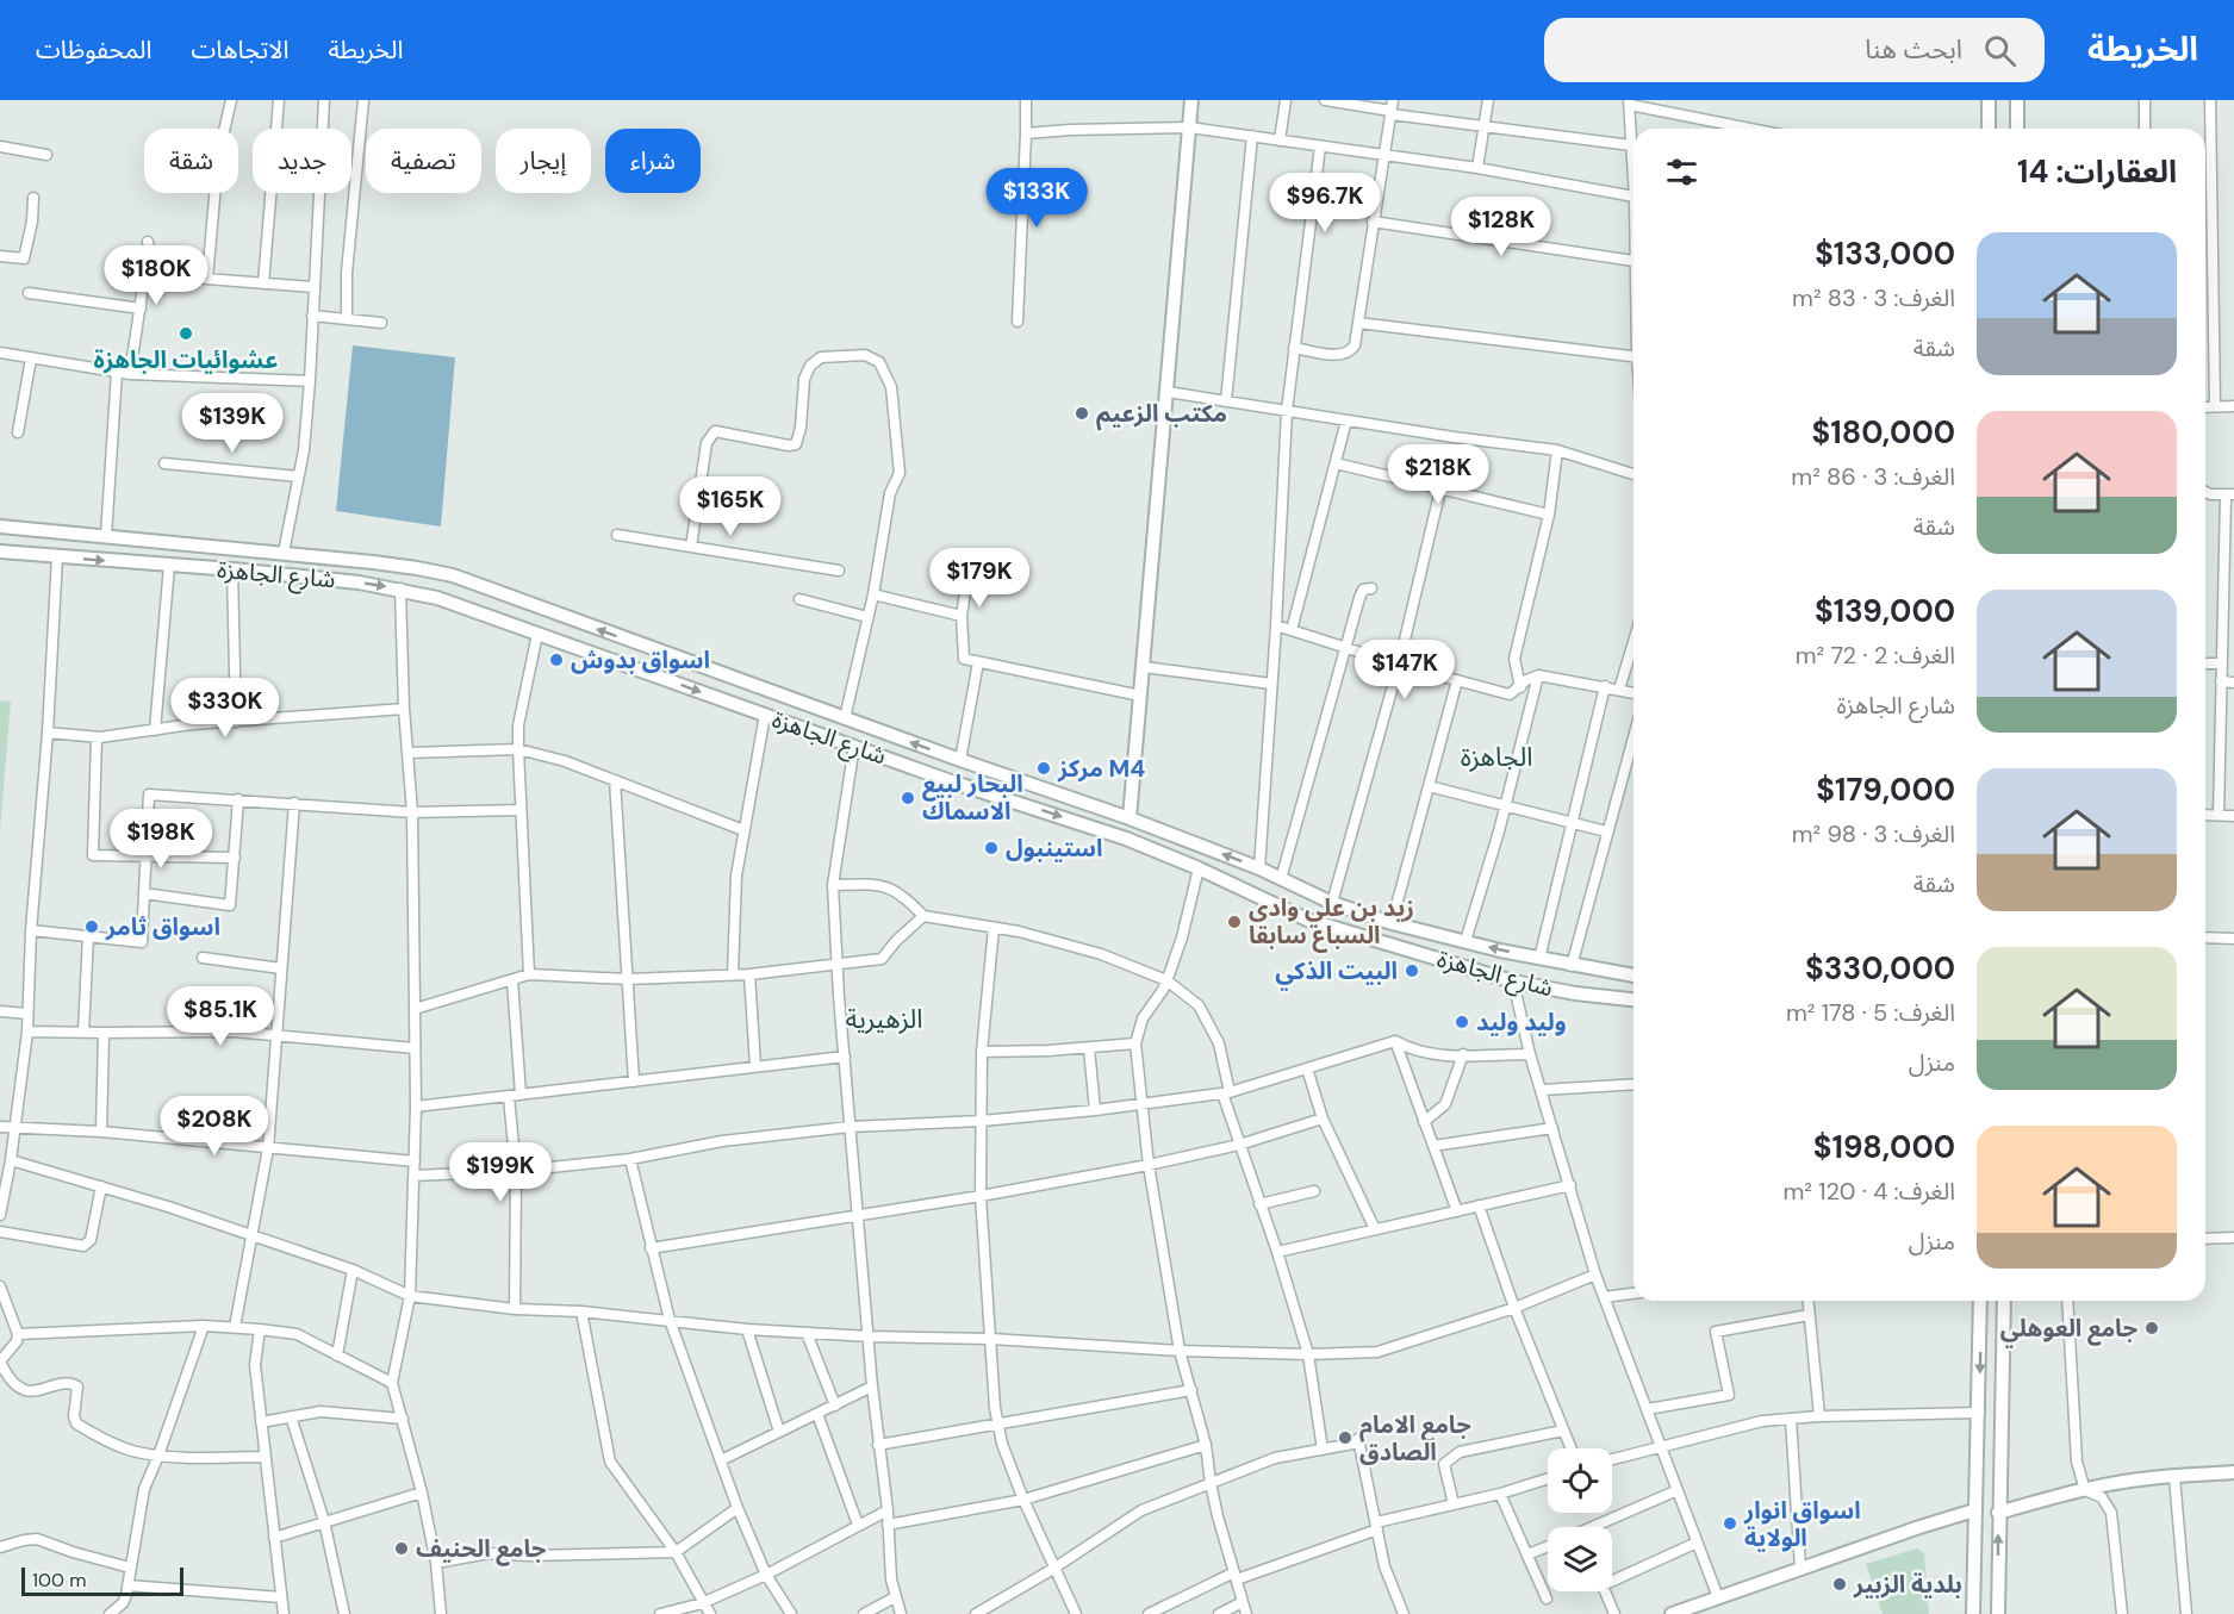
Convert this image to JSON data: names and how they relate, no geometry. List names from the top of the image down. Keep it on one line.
{"streets":{"street":["شارع الجاهزة"]},"districts":["الجاهزة","الزهيرية"],"places":["عشوائيات الجاهزة","مكتب الزعيم","اسواق بدوش","مركز M4","البحار لبيع الاسماك","استينبول","زيد بن علي وادي السباع سابقا","اسواق ثامر","البيت الذكي","وليد وليد","جامع العوهلي","جامع الامام الصادق","اسواق انوار الولاية","جامع الحنيف","بلدية الزبير"],"scale_bar":"100 m","page":{"header":"الخريطة","search":"ابحث هنا","nav":["الخريطة","الاتجاهات","المحفوظات"],"chip":["شراء","إيجار","تصفية","جديد","شقة"],"heading":"العقارات: 14","price":["$133K","$96.7K","$128K","$180K","$139K","$218K","$165K","$179K","$147K","$330K","$198K","$85.1K","$208K","$199K"],"list":[{"name":"$133,000","note":"الغرف: 3 · 83 m² · شقة"},{"name":"$180,000","note":"الغرف: 3 · 86 m² · شقة"},{"name":"$139,000","note":"الغرف: 2 · 72 m² · شارع الجاهزة"},{"name":"$179,000","note":"الغرف: 3 · 98 m² · شقة"},{"name":"$330,000","note":"الغرف: 5 · 178 m² · منزل"},{"name":"$198,000","note":"الغرف: 4 · 120 m² · منزل"}],"scale":"100 m"}}
